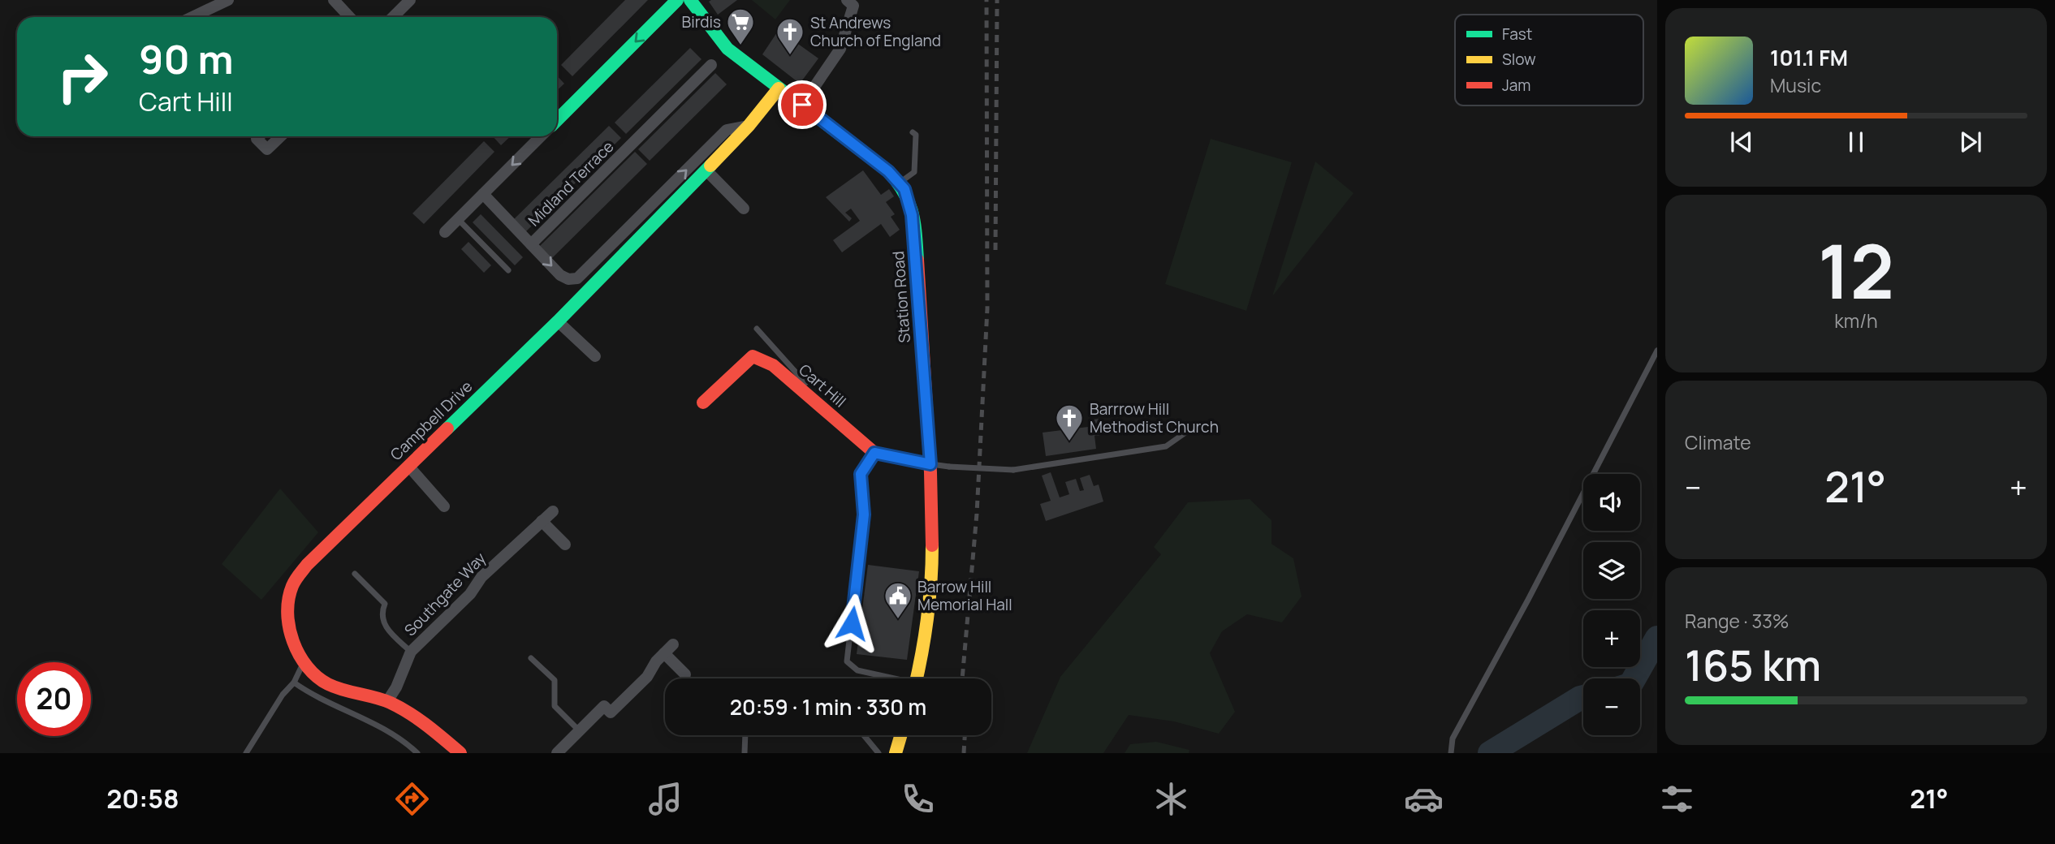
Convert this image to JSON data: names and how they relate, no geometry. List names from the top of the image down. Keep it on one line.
{"streets":{"street":["Midland Terrace","Station Road","Cart Hill","Campbell Drive","Southgate Way"]},"crossings":[["Station Road","Campbell Drive"],["Campbell Drive","Southgate Way"]],"places":{"supermarket":["Birdis"],"church":["St Andrews Church of England","Barrrow Hill Methodist Church"],"public building":["Barrow Hill Memorial Hall"]},"legend":["Fast","Slow","Jam"],"page":{"turn":["90 m","Cart Hill"],"song":["101.1 FM","Music"],"tile":[["12","km/h"],"Climate",["Range · 33%","165 km"]],"heat":["−","21°","+"],"map_buttons":["+","−"],"limit":"20","trip":"20:59 · 1 min · 330 m","tabs":["20:58","21°"]}}
